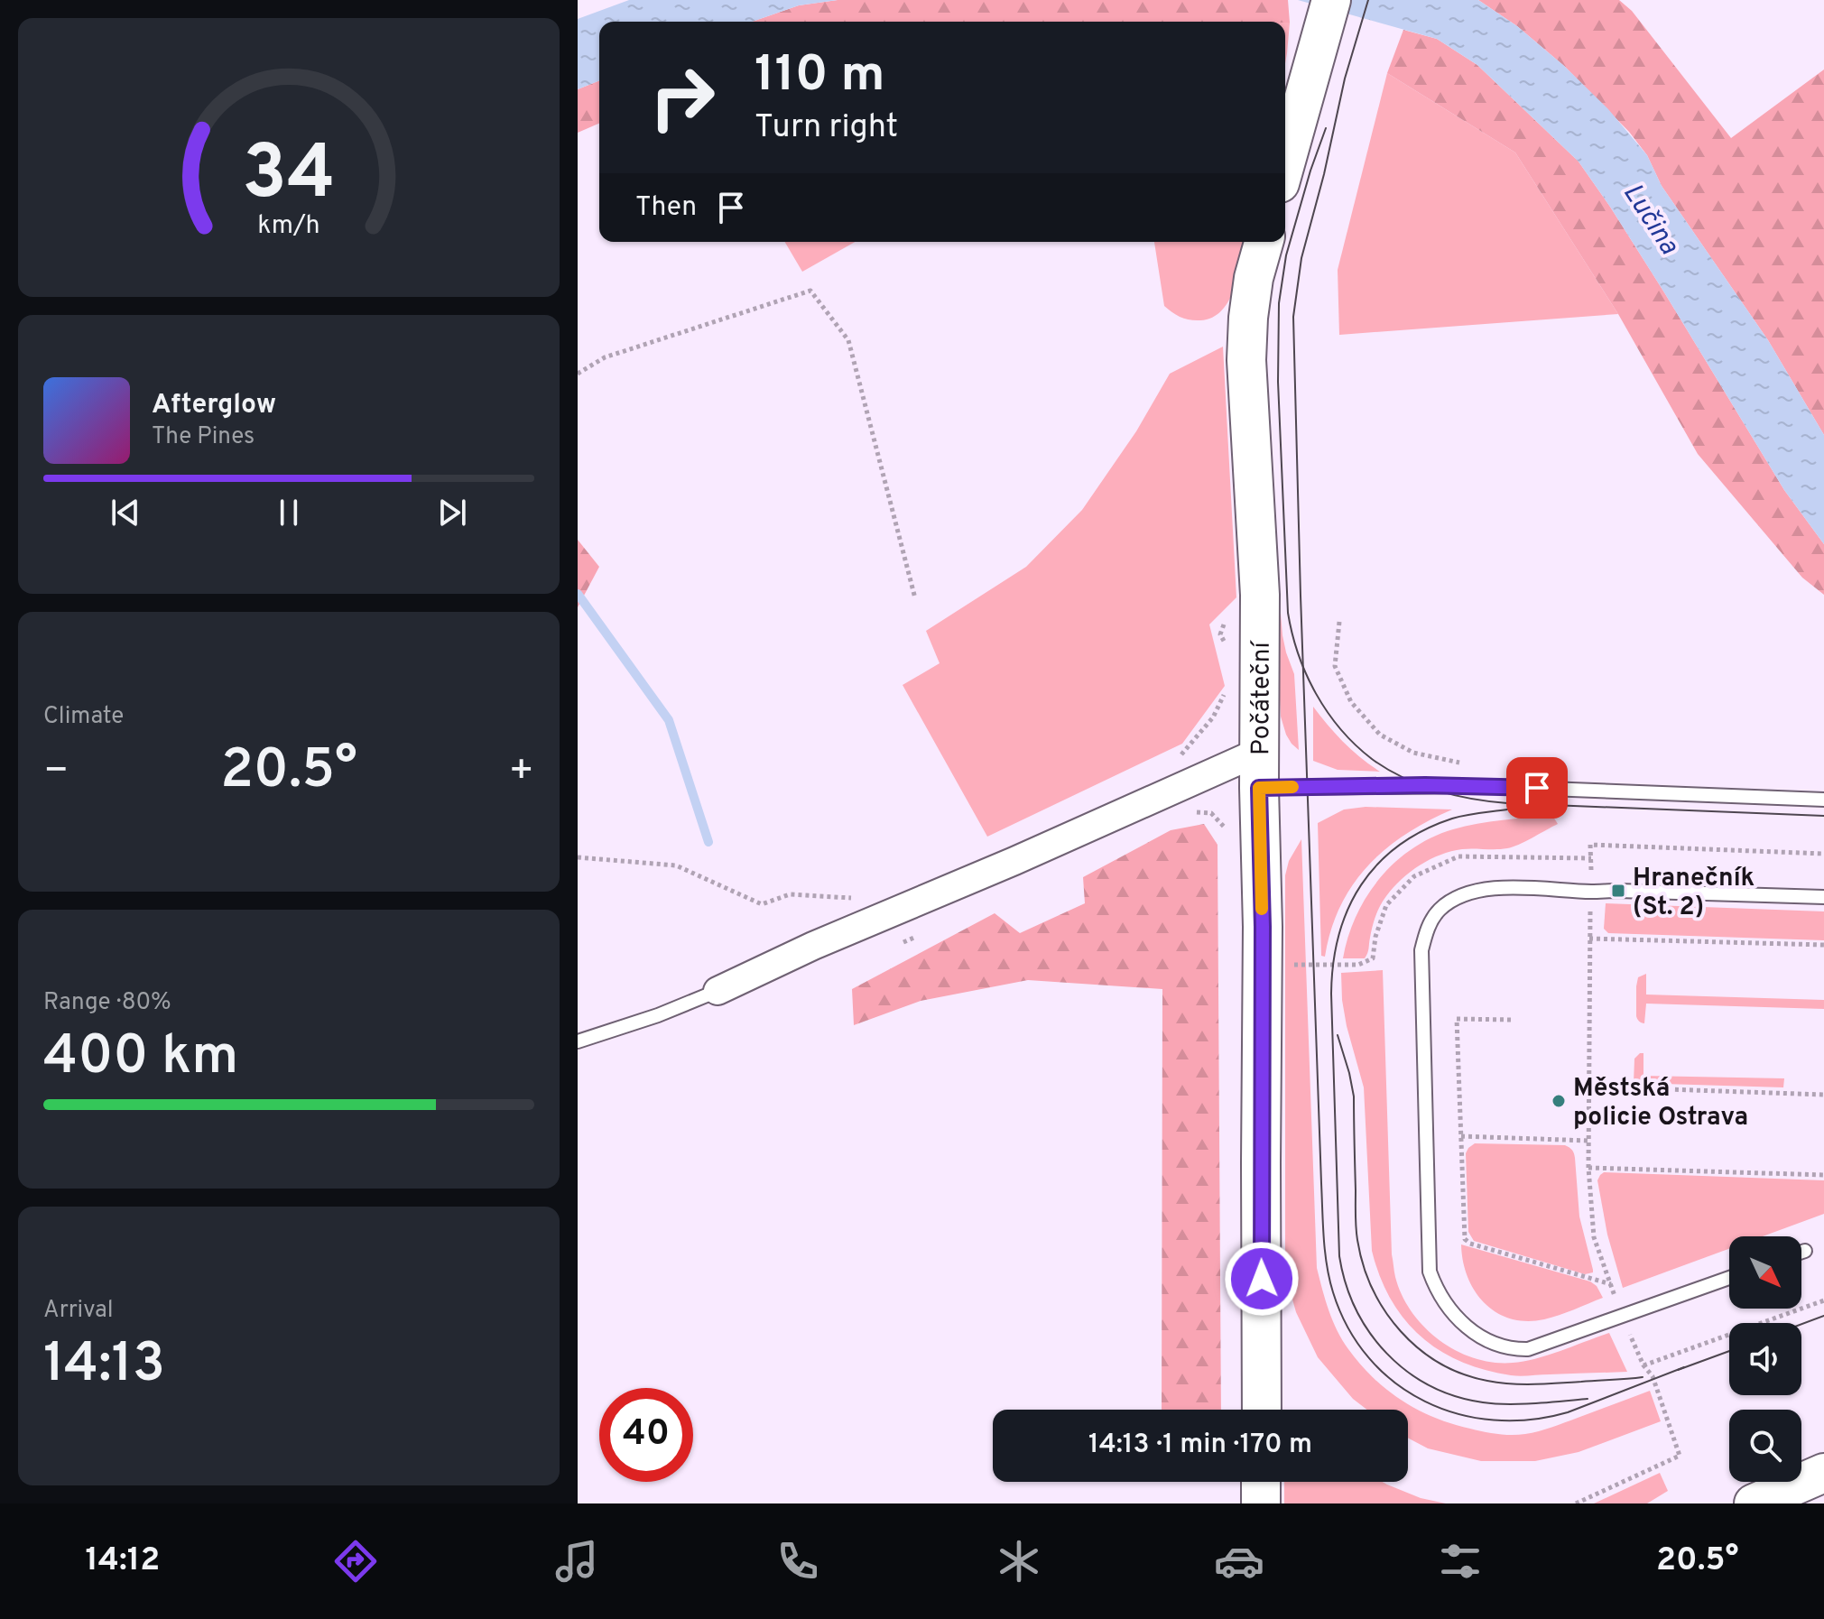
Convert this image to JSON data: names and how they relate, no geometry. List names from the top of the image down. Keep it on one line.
{"streets":{"street":["Počáteční"]},"water":["Lučina"],"places":{"transit":["Hranečník (St. 2)"],"other":["Městská policie Ostrava"]},"north":"bottom right","page":{"turn":["110 m","Turn right"],"then":"Then","song":["Afterglow","The Pines"],"tile":["Climate",["Range · 80%","400 km"],["Arrival","14:13"]],"heat":["−","20.5°","+"],"limit":"40","trip":"14:13 · 1 min · 170 m","tabs":["14:12","20.5°"],"gauge":["34","km/h"]}}
